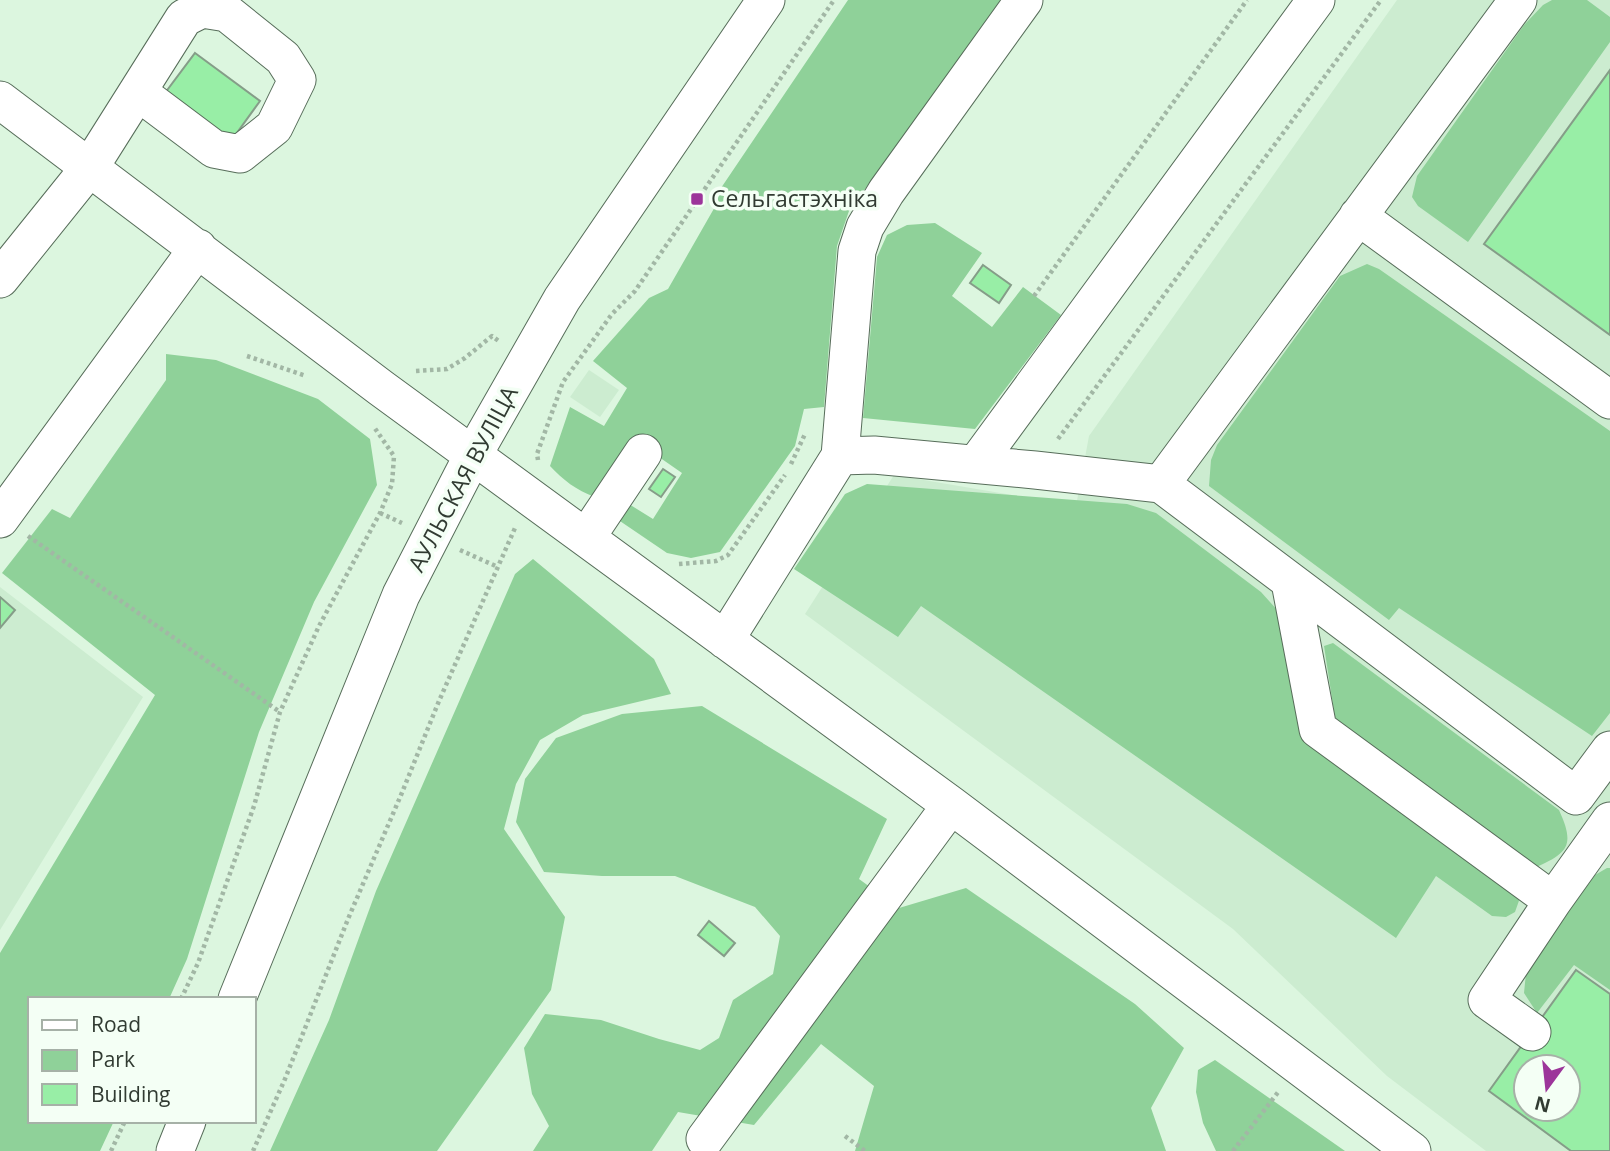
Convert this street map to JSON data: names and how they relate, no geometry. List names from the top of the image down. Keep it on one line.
{"streets":{"street":["АУЛЬСКАЯ ВУЛІЦА"]},"places":{"transit":["Сельгастэхніка"]},"legend":["Road","Park","Building"],"north":"bottom"}
